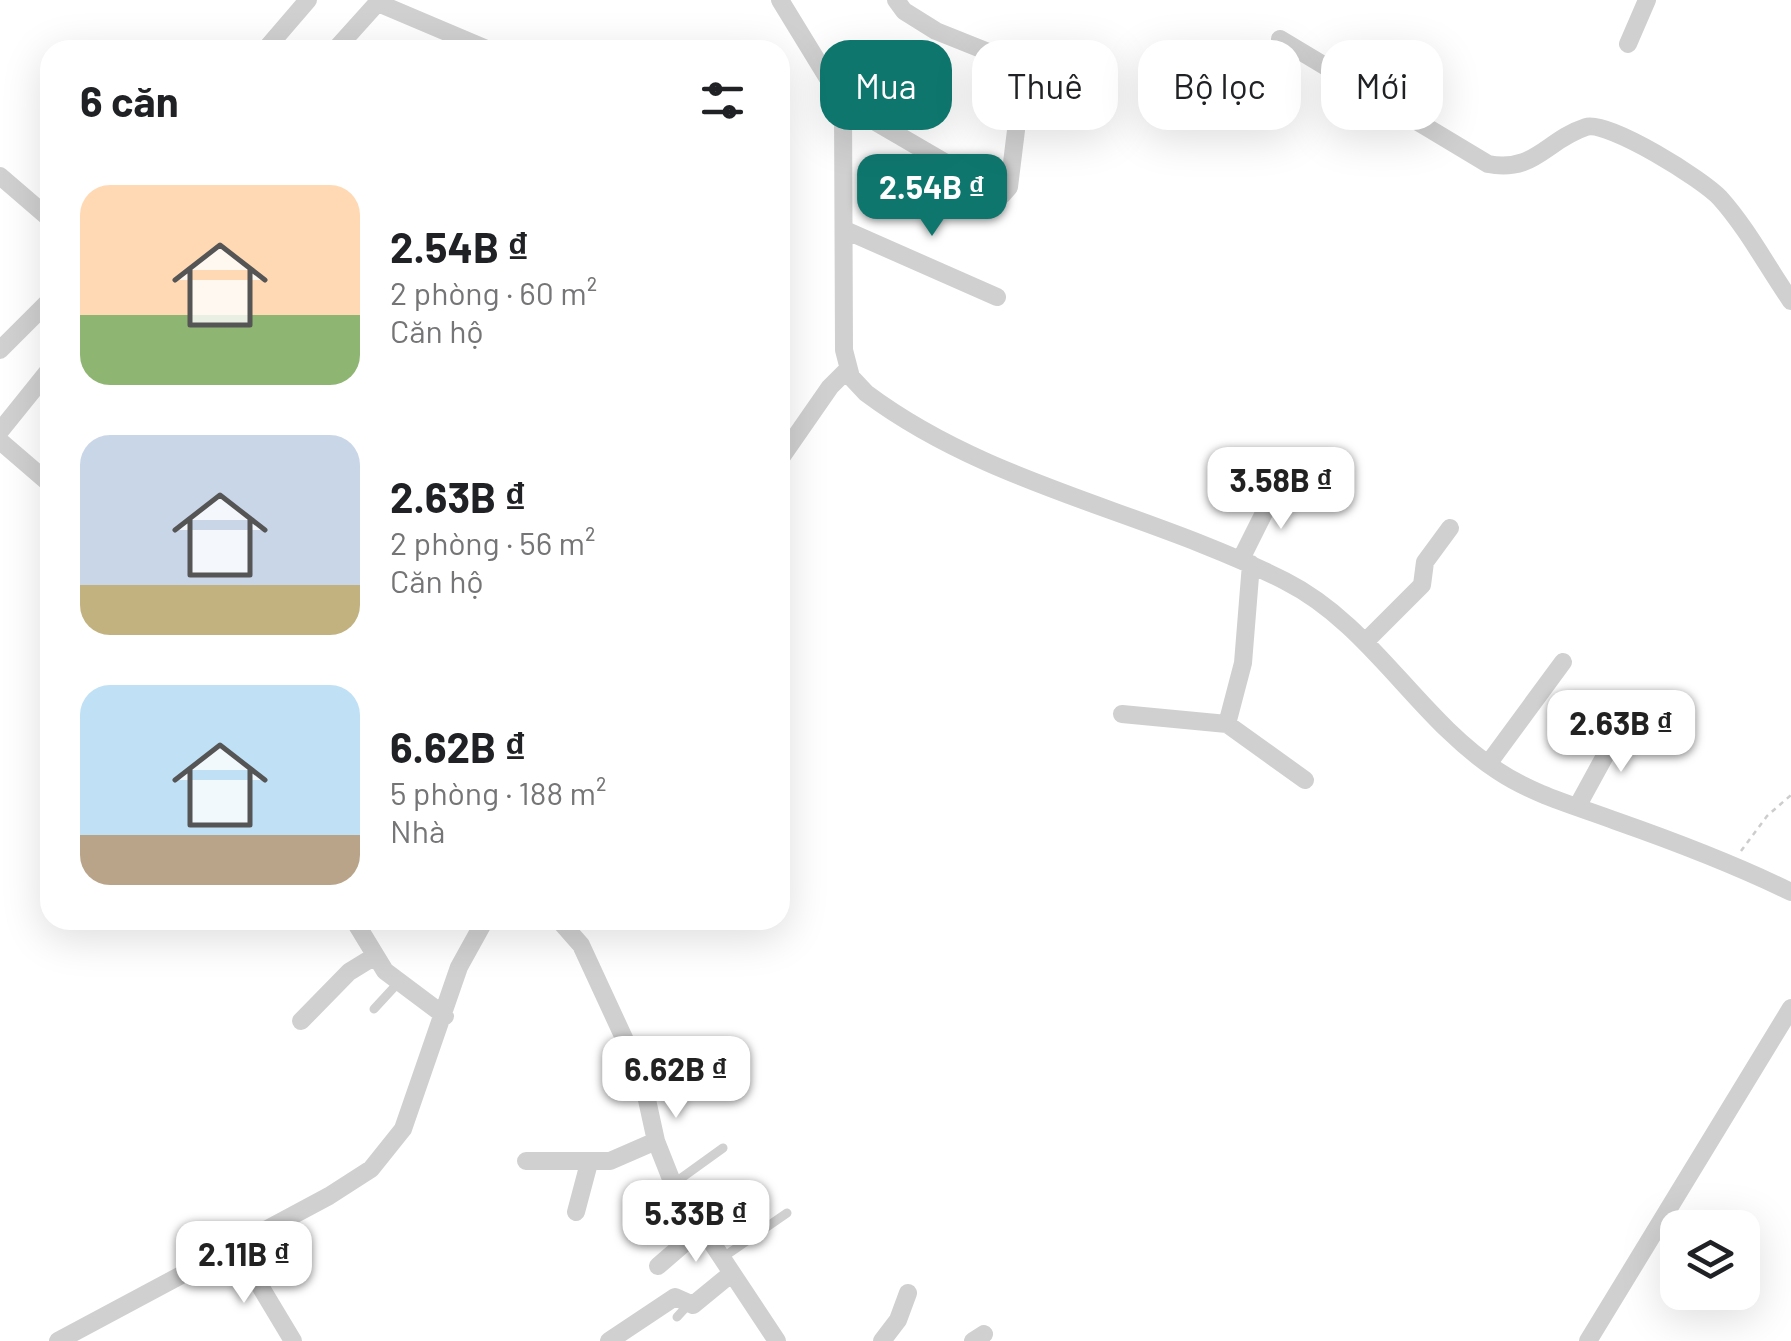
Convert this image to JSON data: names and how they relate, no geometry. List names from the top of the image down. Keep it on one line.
{"page":{"chip":["Mua","Thuê","Bộ lọc","Mới"],"heading":"6 căn","price":["2.54B ₫","3.58B ₫","2.63B ₫","6.62B ₫","5.33B ₫","2.11B ₫"],"list":[{"name":"2.54B ₫","note":"2 phòng · 60 m² · Căn hộ"},{"name":"2.63B ₫","note":"2 phòng · 56 m² · Căn hộ"},{"name":"6.62B ₫","note":"5 phòng · 188 m² · Nhà"}]}}
